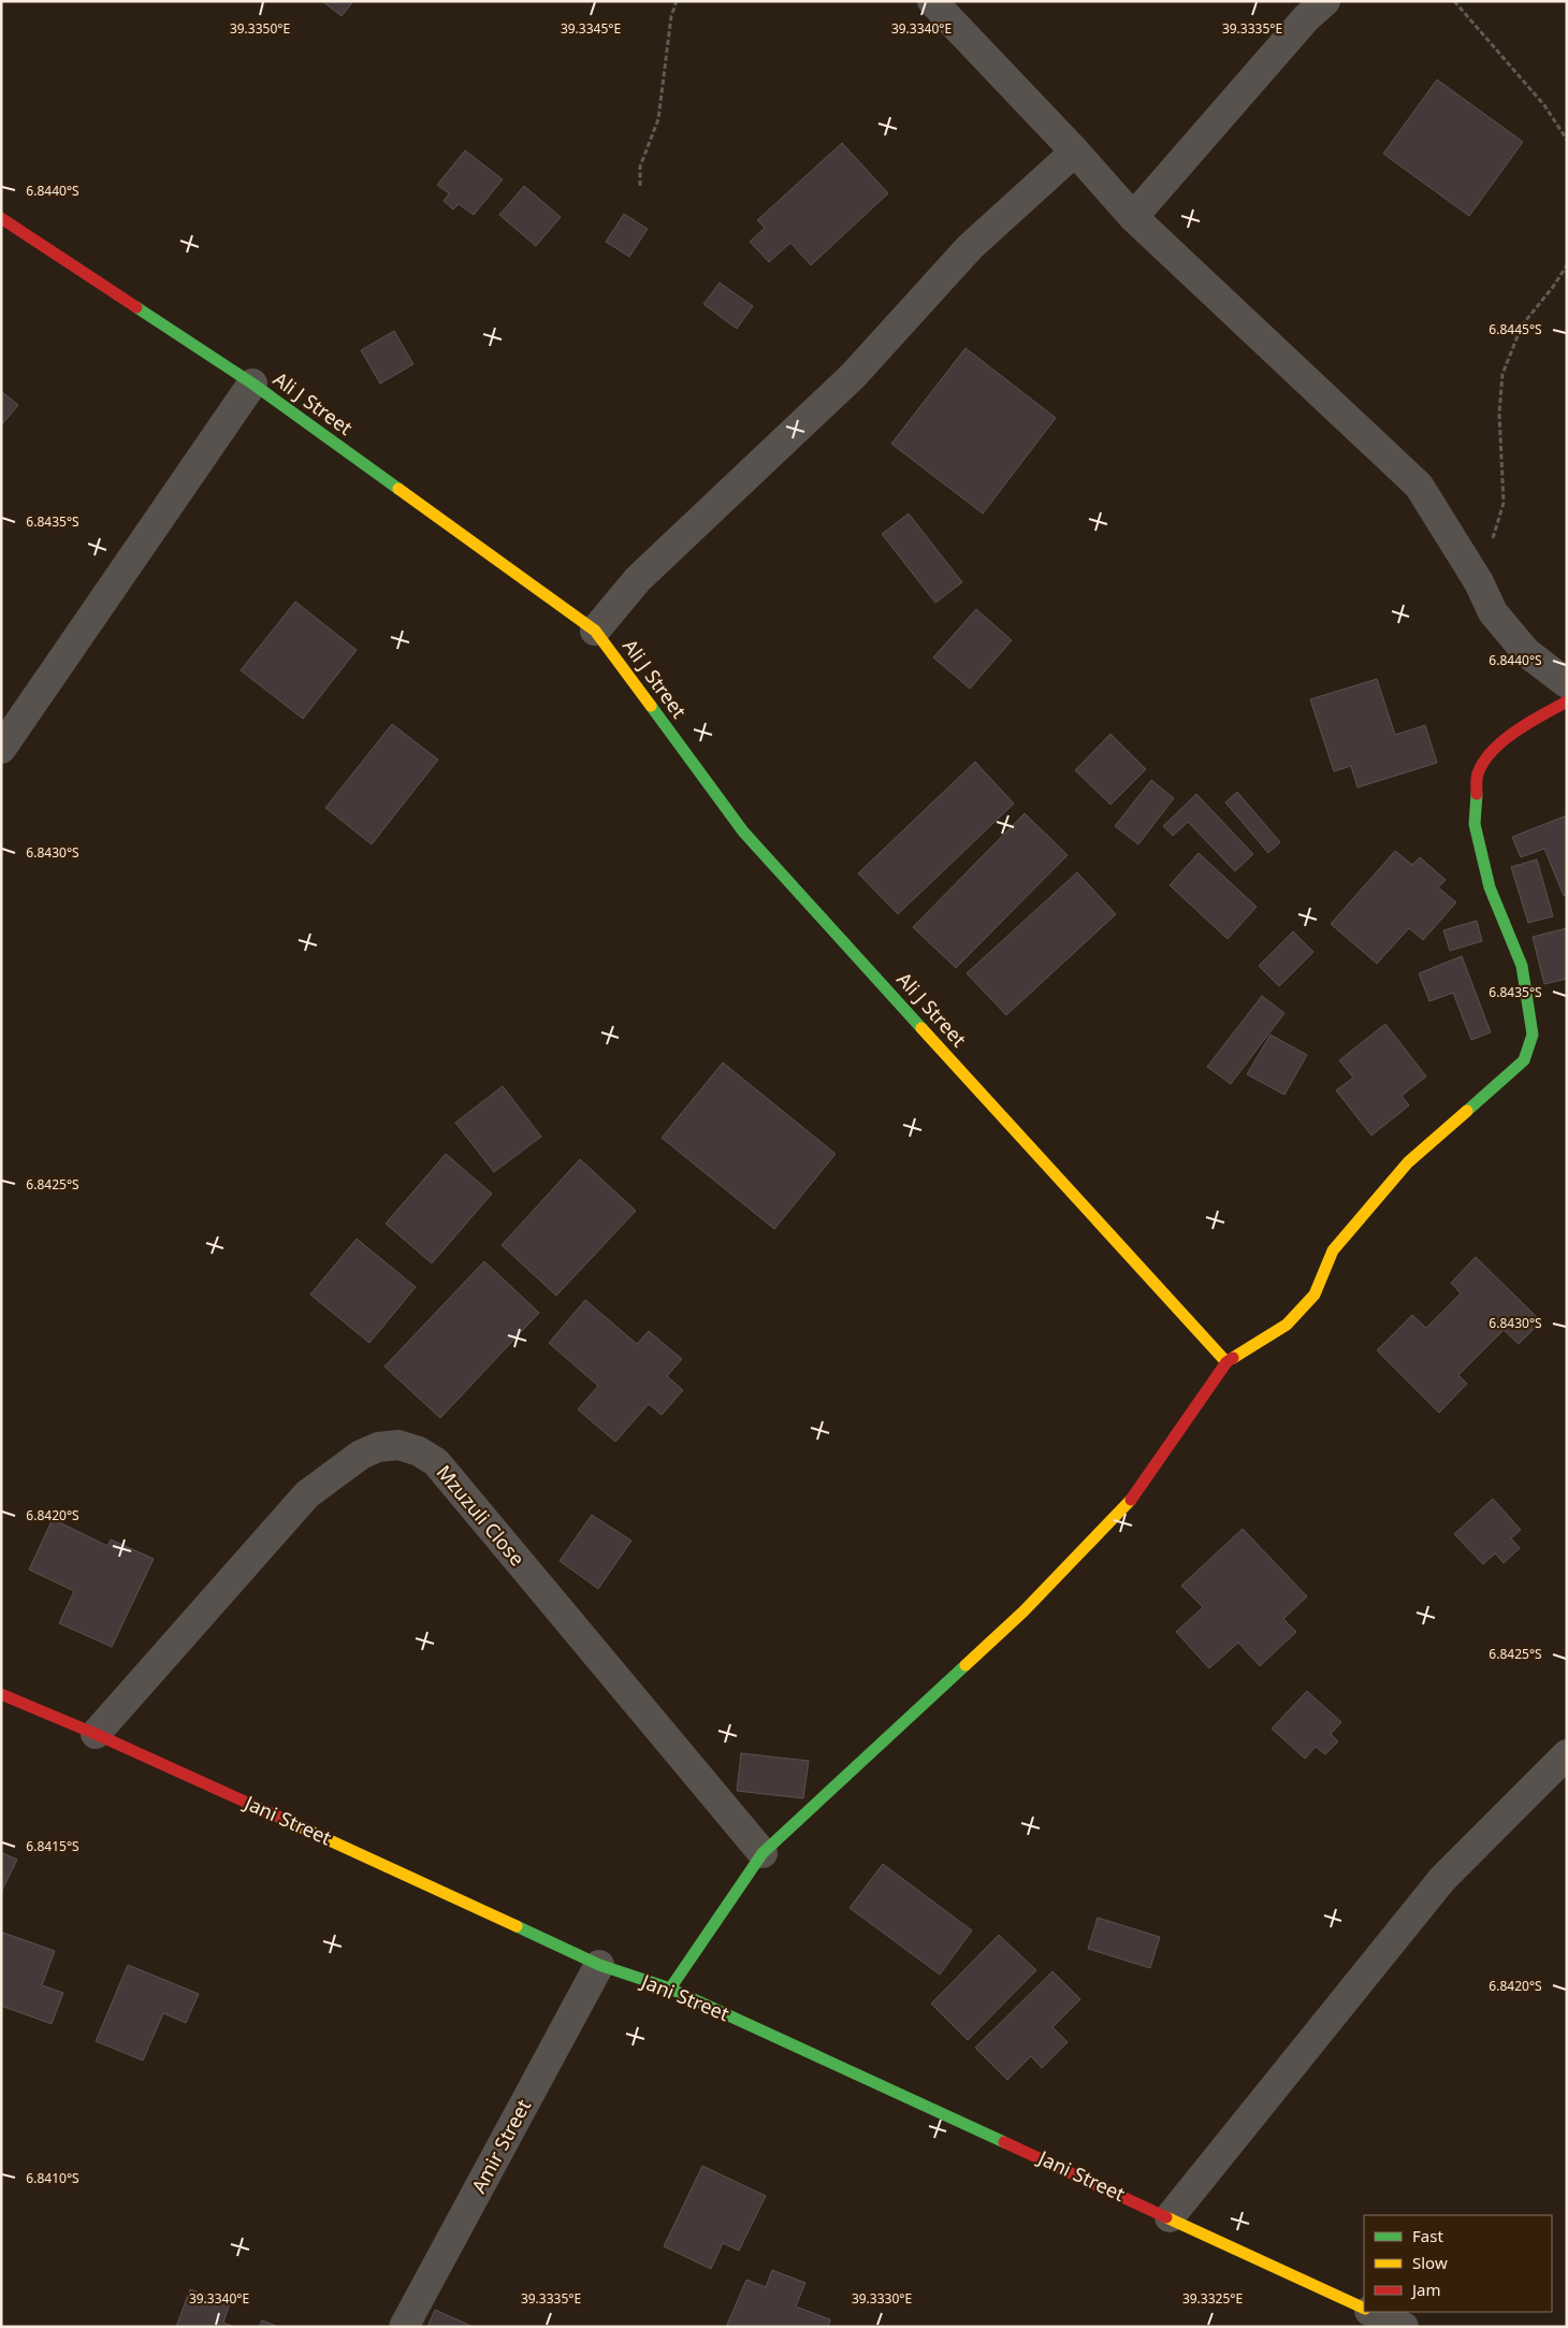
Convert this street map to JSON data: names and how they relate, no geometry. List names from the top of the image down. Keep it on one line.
{"streets":{"street":["Ali J Street","Mzuzuli Close","Jani Street","Amir Street"]},"crossings":[["Mzuzuli Close","Jani Street"],["Jani Street","Amir Street"]],"legend":["Fast","Slow","Jam"],"coordinates":["39.3350°E","39.3345°E","39.3340°E","39.3335°E","6.8440°S","6.8445°S","6.8435°S","6.8430°S","6.8425°S","6.8420°S","6.8415°S","6.8410°S","39.3330°E","39.3325°E"]}
